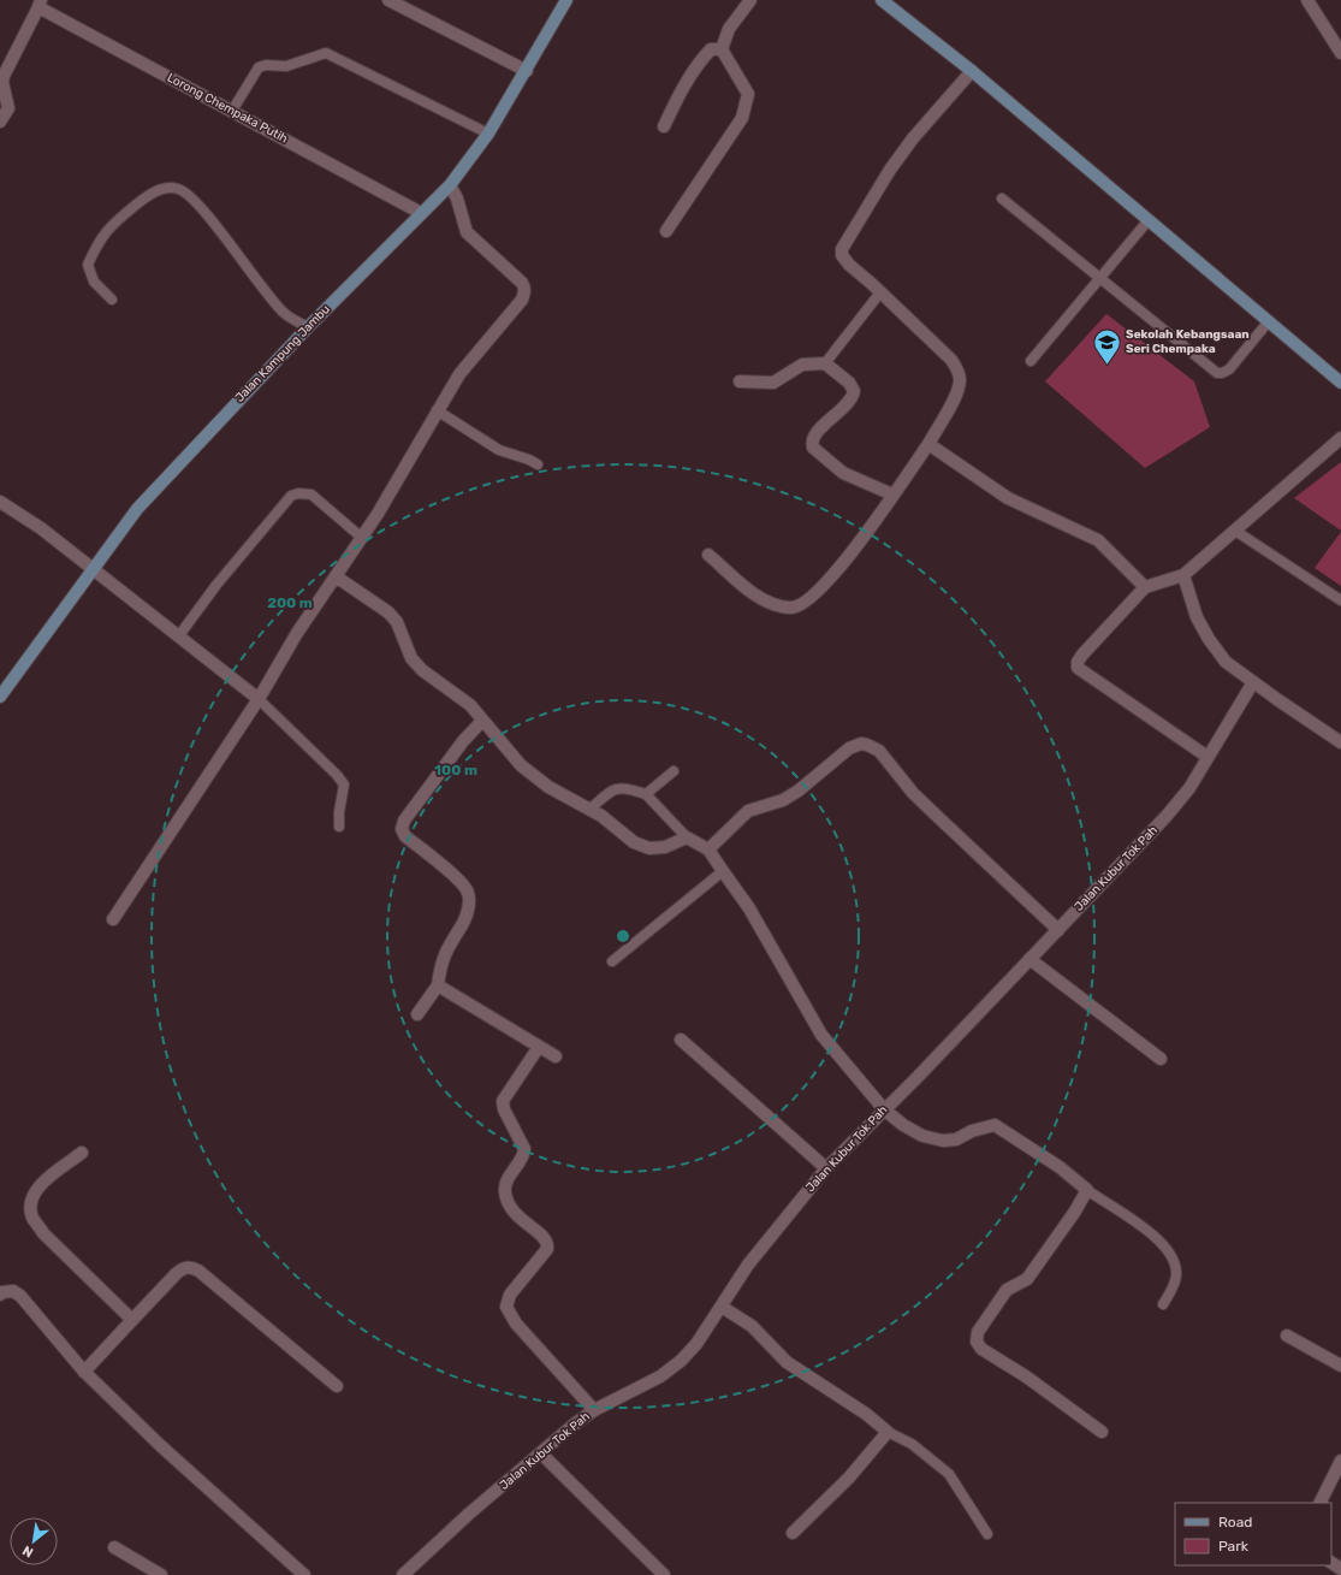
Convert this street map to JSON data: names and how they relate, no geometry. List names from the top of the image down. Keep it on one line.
{"streets":{"street":["Lorong Chempaka Putih","Jalan Kampung Jambu","Jalan Kubur Tok Pah"]},"crossings":[["Lorong Chempaka Putih","Jalan Kampung Jambu"]],"places":{"school or university":["Sekolah Kebangsaan Seri Chempaka"]},"legend":["Road","Park"],"north":"bottom left","rings":["200 m","100 m"]}
